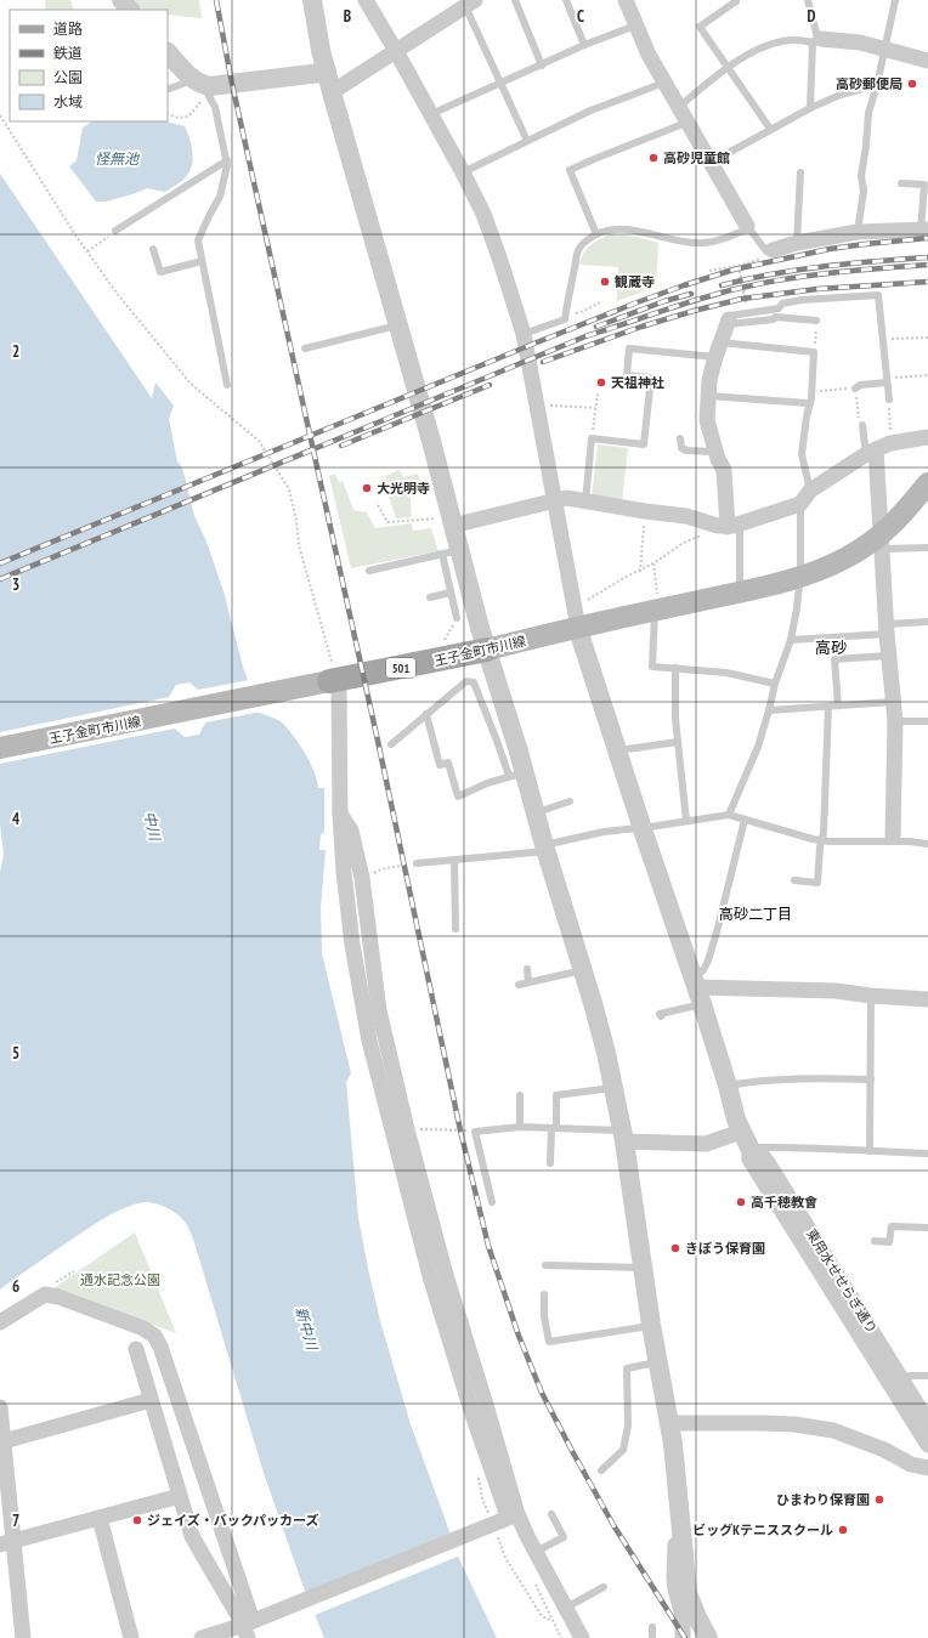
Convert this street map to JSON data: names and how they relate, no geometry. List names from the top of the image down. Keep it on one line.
{"streets":{"main road":["王子金町市川線","501"],"street":["東用水せせらぎ通り"]},"districts":["高砂","高砂二丁目"],"water":["怪無池","中川","新中川"],"parks":["通水記念公園"],"places":["高砂郵便局","高砂児童館","観蔵寺","天祖神社","大光明寺","高千穂教會","きぼう保育園","ひまわり保育園","ジェイズ・バックパッカーズ","ビッグKテニススクール"],"legend":["道路","鉄道","公園","水域"],"grid":{"columns":["B","C","D"],"rows":["2","3","4","5","6","7"]}}
